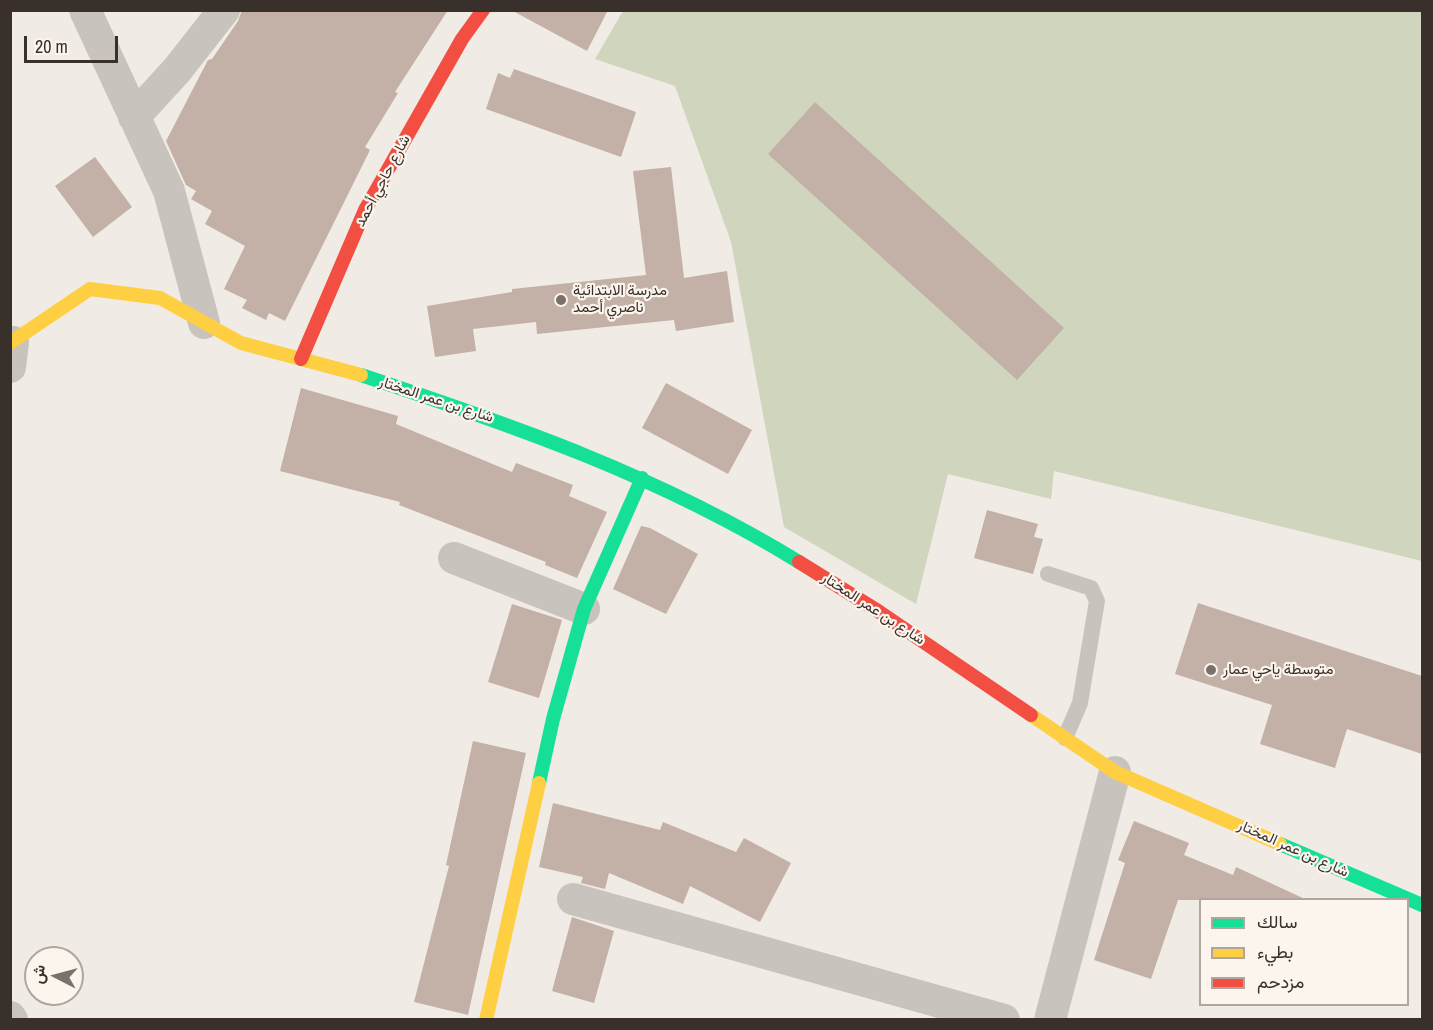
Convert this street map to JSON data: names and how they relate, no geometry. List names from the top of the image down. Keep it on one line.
{"streets":{"street":["شارع حاجي أحمد","شارع بن عمر المختار"]},"crossings":[["شارع حاجي أحمد","شارع بن عمر المختار"]],"places":["مدرسة الابتدائية ناصري أحمد","متوسطة ياحي عمار"],"legend":["سالك","بطيء","مزدحم"],"scale_bar":"20 m","north":"left"}
